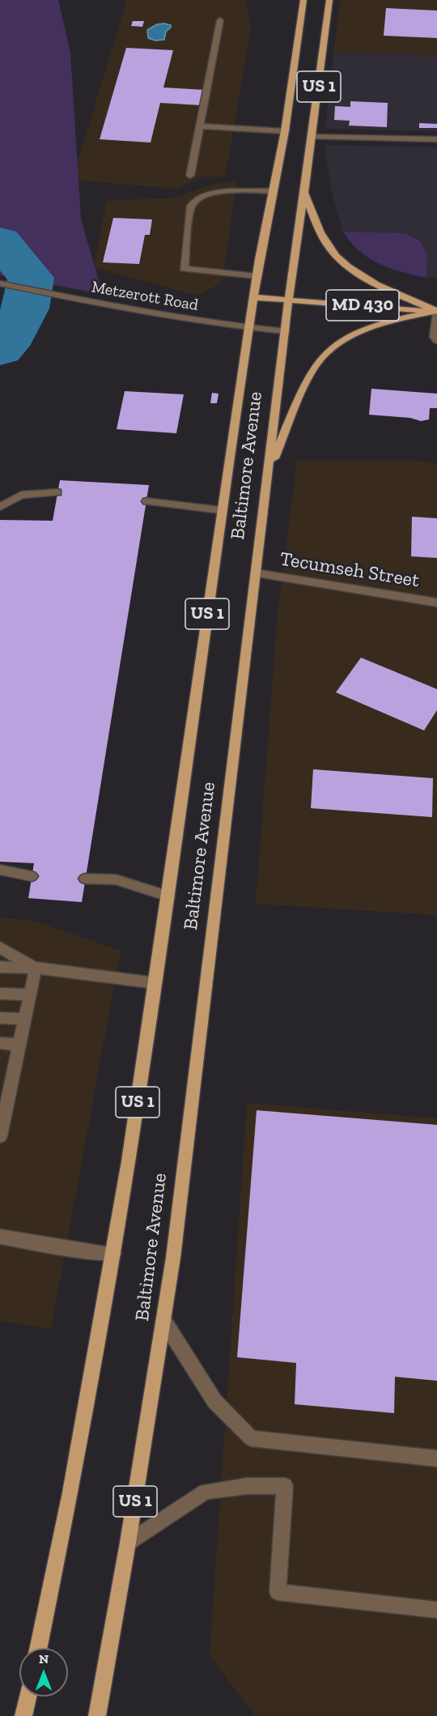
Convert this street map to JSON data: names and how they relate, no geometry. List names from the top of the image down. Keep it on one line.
{"streets":{"main road":["US 1","MD 430","Baltimore Avenue"],"street":["Metzerott Road","Tecumseh Street"]},"crossings":[["Metzerott Road","Baltimore Avenue"],["MD 430","Baltimore Avenue"],["Baltimore Avenue","Tecumseh Street"]],"north":"top"}
